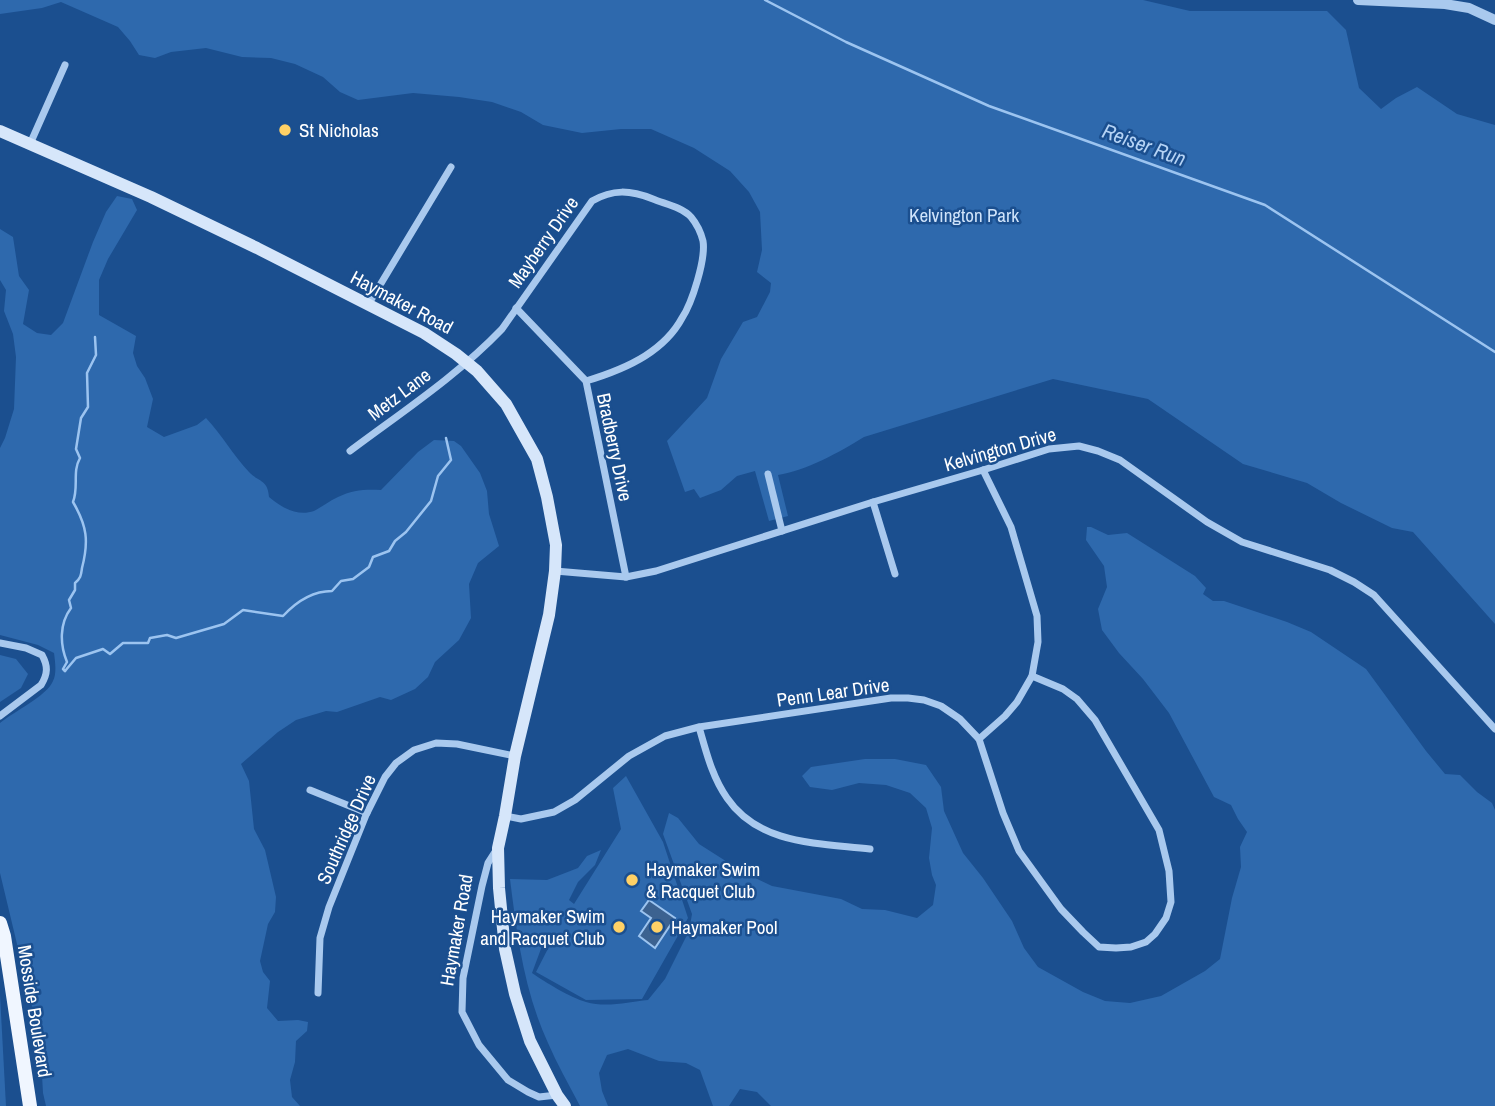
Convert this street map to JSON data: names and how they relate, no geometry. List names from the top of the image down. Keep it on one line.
{"streets":{"main road":["Haymaker Road","Mosside Boulevard"],"street":["Mayberry Drive","Metz Lane","Bradberry Drive","Kelvington Drive","Penn Lear Drive","Southridge Drive"]},"crossings":[["Mayberry Drive","Haymaker Road"],["Mayberry Drive","Metz Lane"],["Mayberry Drive","Bradberry Drive"],["Haymaker Road","Metz Lane"],["Haymaker Road","Kelvington Drive"],["Haymaker Road","Penn Lear Drive"],["Haymaker Road","Southridge Drive"],["Bradberry Drive","Kelvington Drive"]],"water":["Reiser Run"],"parks":["Kelvington Park"],"places":["St Nicholas","Haymaker Swim & Racquet Club","Haymaker Swim and Racquet Club","Haymaker Pool"]}
